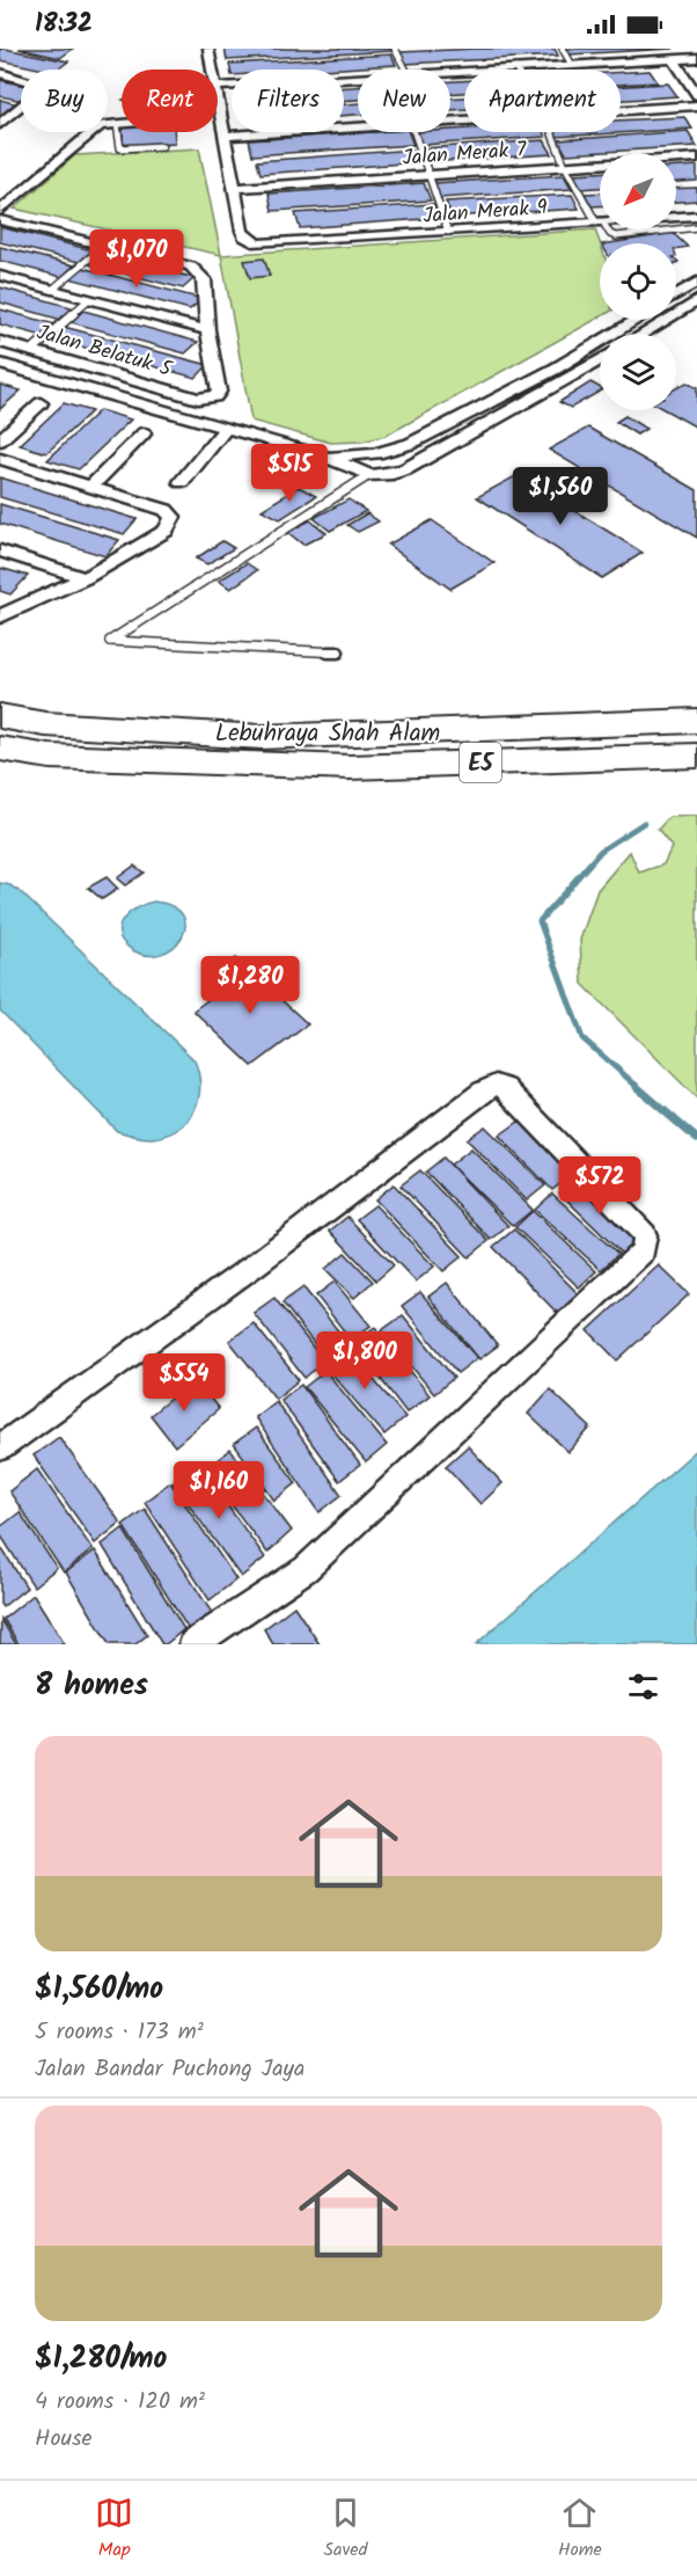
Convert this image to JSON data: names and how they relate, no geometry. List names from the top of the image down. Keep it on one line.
{"streets":{"highway":["Lebuhraya Shah Alam","E5"],"street":["Jalan Merak 7","Jalan Merak 9","Jalan Belatuk 5"]},"crossings":[["Jalan Merak 7","Jalan Merak 9"]],"north":"bottom left","page":{"status":"18:32","chip":["Buy","Rent","Filters","New","Apartment"],"price":["$1,070","$515","$1,560","$1,280","$572","$1,800","$554","$1,160"],"heading":"8 homes","list":[{"name":"$1,560/mo","note":"5 rooms · 173 m² · Jalan Bandar Puchong Jaya"},{"name":"$1,280/mo","note":"4 rooms · 120 m² · House"}],"tabs":["Map","Saved","Home"]}}
